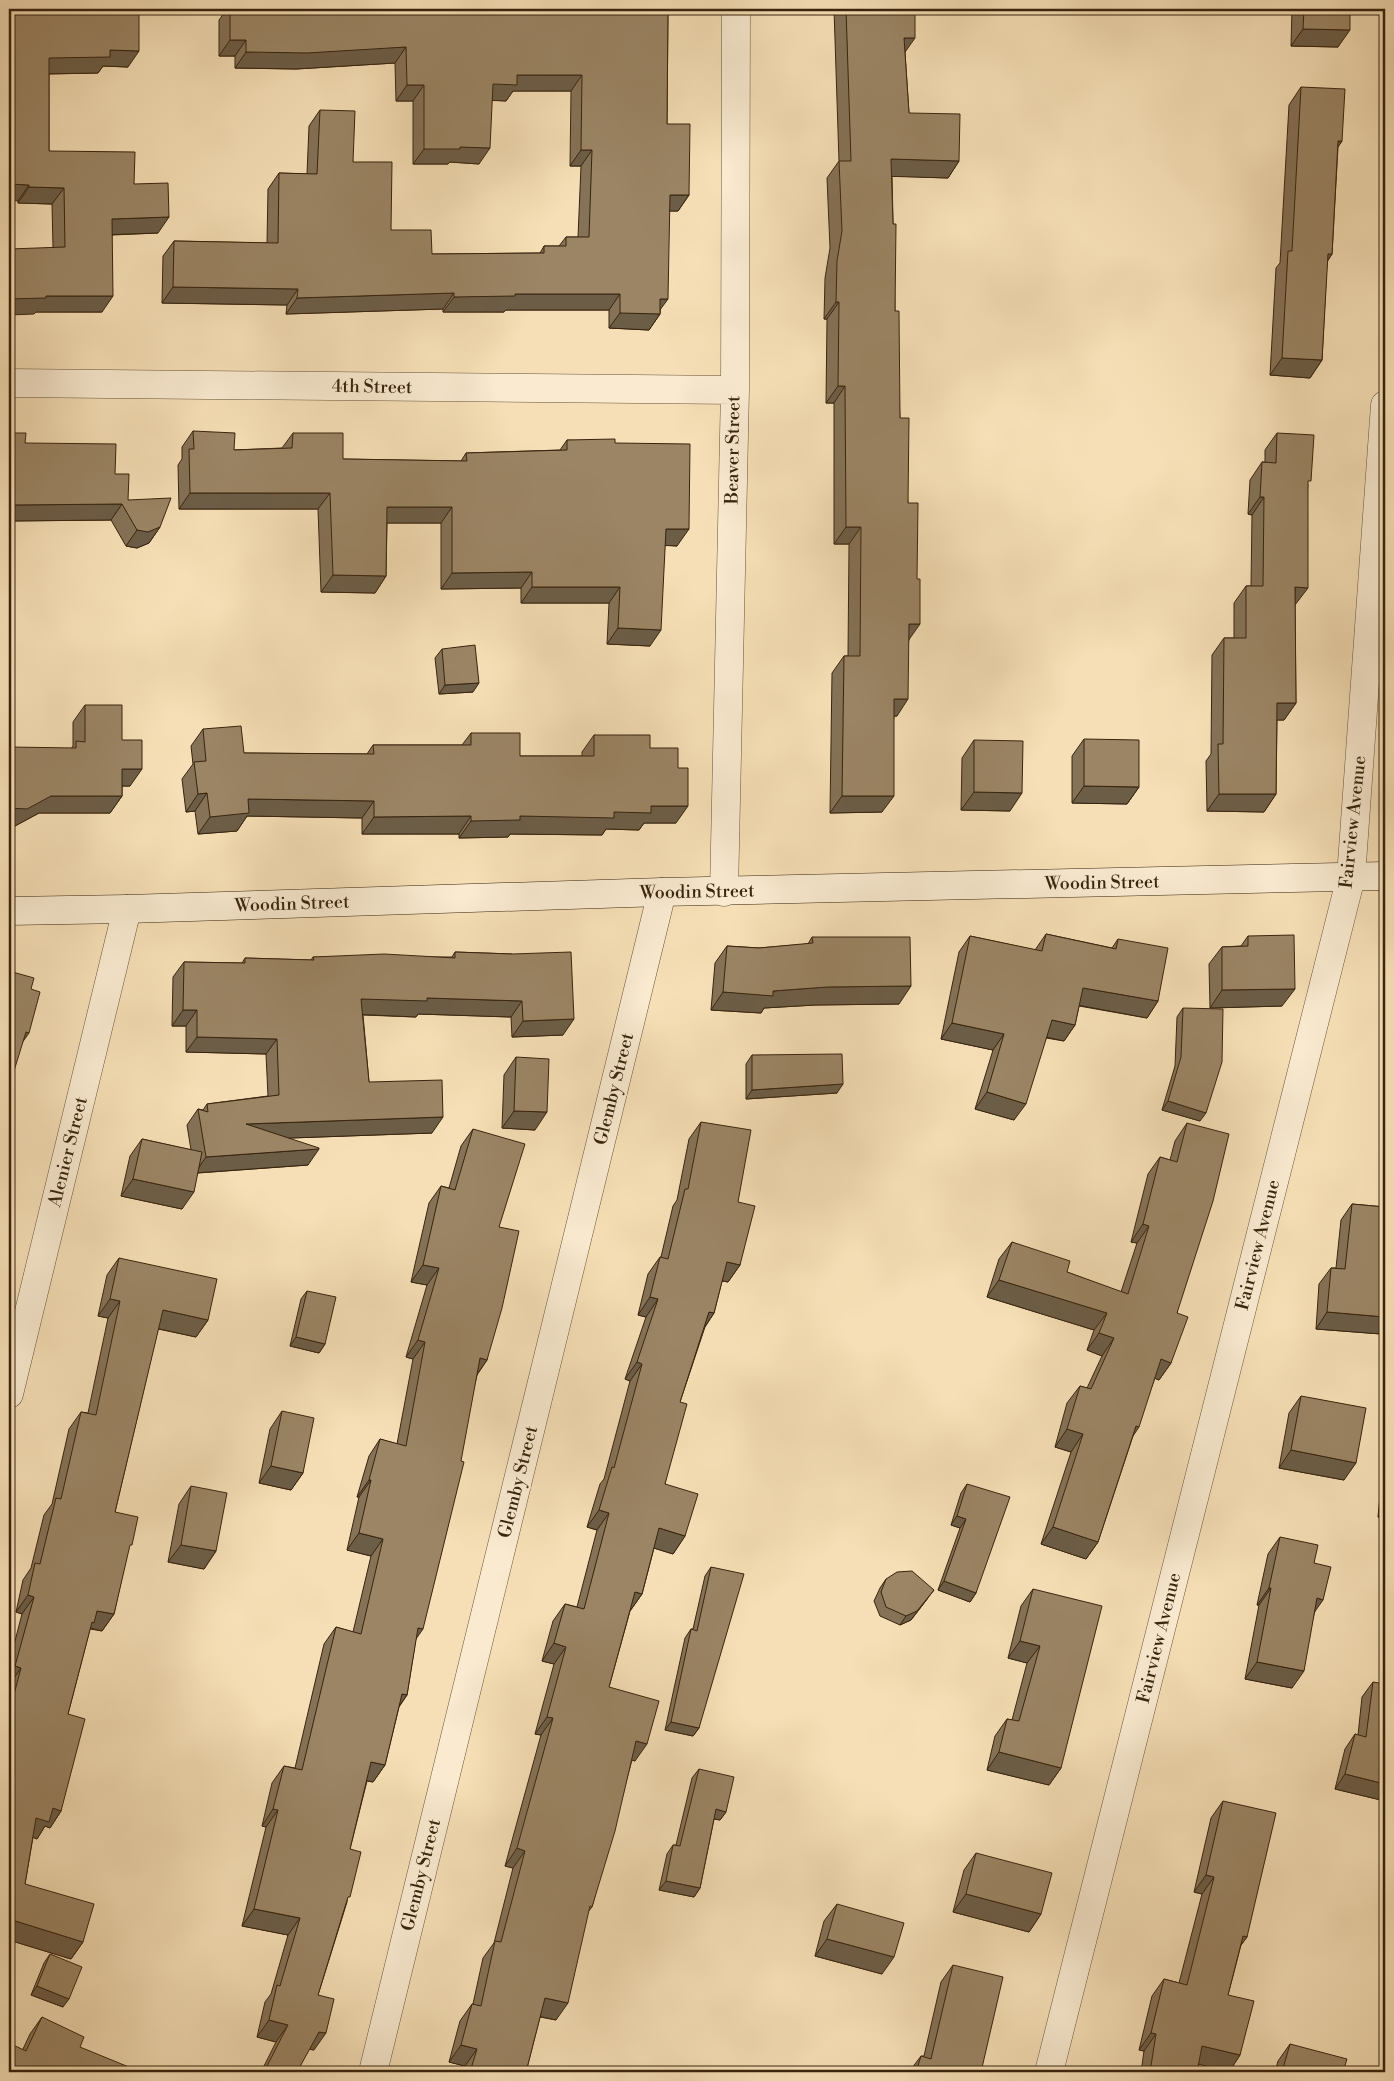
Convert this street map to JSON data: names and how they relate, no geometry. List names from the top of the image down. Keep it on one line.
{"streets":{"street":["4th Street","Beaver Street","Fairview Avenue","Woodin Street","Glemby Street","Alenier Street"]},"crossings":[["4th Street","Beaver Street"],["Beaver Street","Woodin Street"],["Fairview Avenue","Woodin Street"],["Woodin Street","Glemby Street"],["Woodin Street","Alenier Street"]]}
